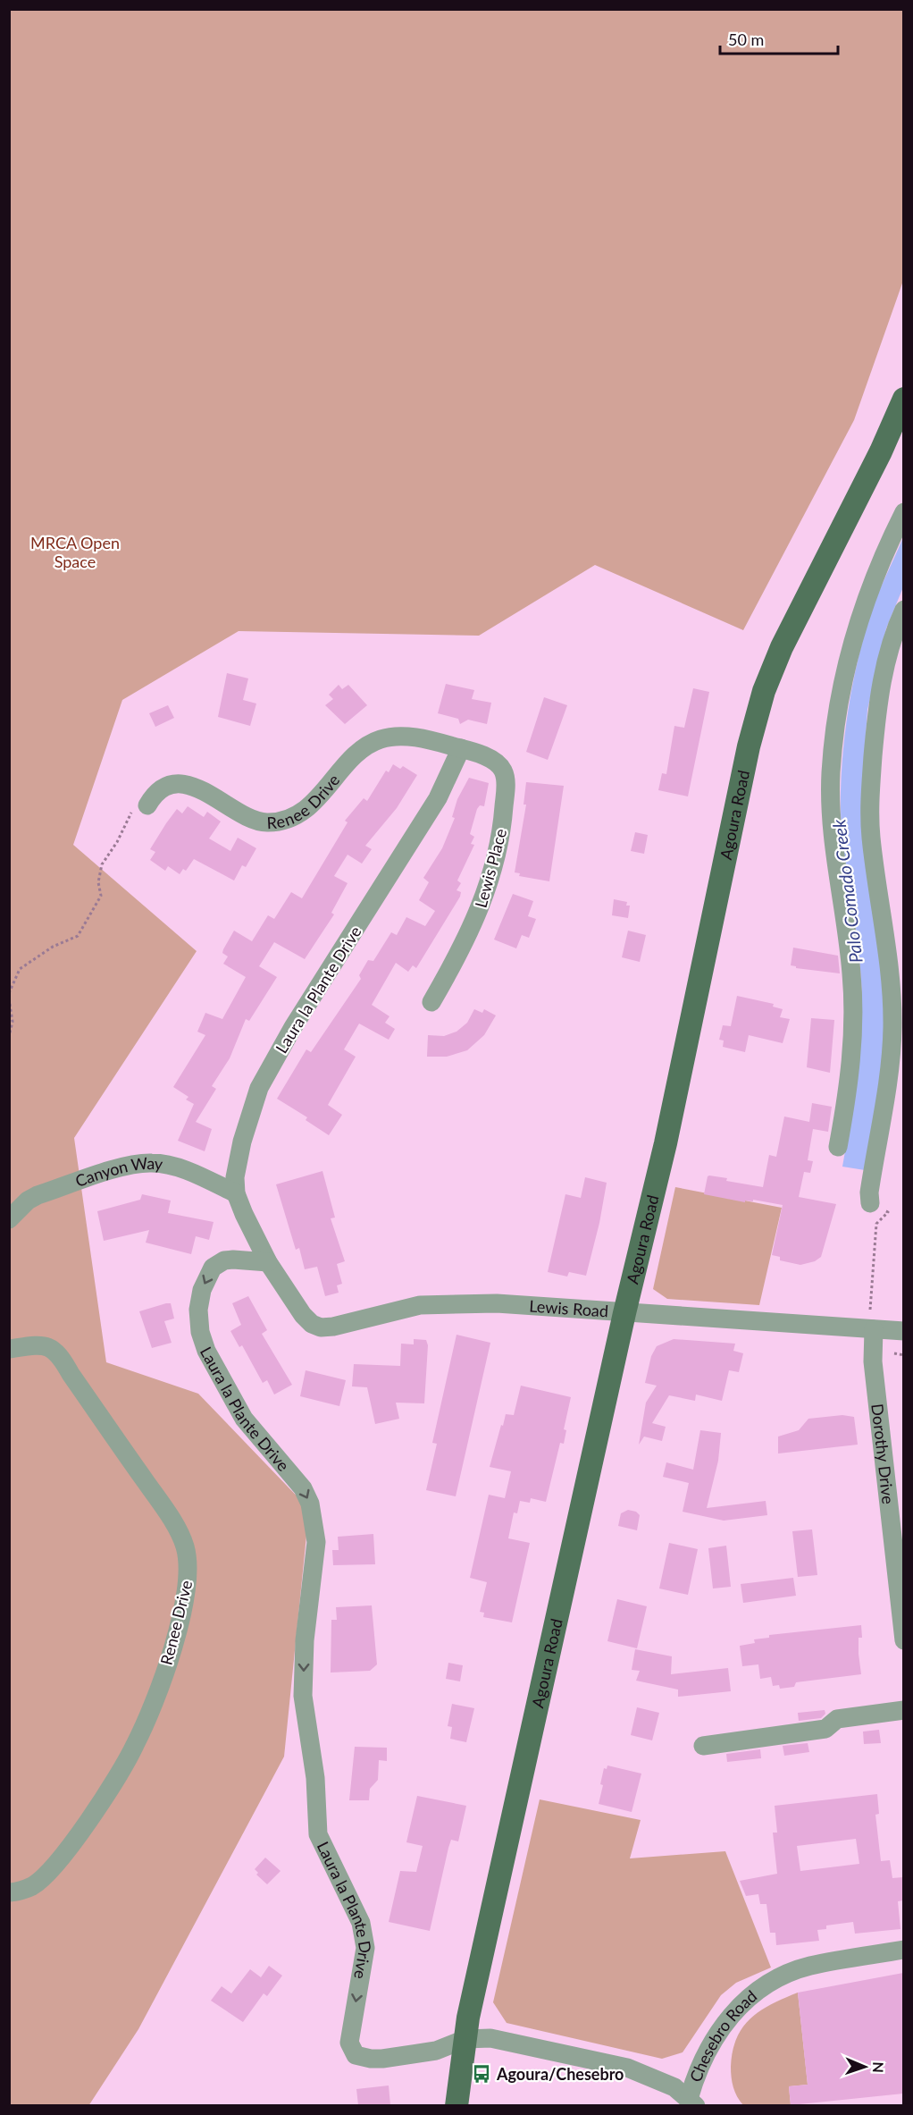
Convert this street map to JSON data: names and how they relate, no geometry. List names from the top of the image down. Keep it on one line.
{"streets":{"main road":["Agoura Road"],"street":["Renee Drive","Lewis Place","Laura la Plante Drive","Canyon Way","Lewis Road","Dorothy Drive","Chesebro Road"]},"crossings":[["Renee Drive","Lewis Place"],["Renee Drive","Laura la Plante Drive"],["Agoura Road","Laura la Plante Drive"],["Agoura Road","Lewis Road"],["Agoura Road","Chesebro Road"],["Lewis Place","Laura la Plante Drive"],["Laura la Plante Drive","Canyon Way"],["Laura la Plante Drive","Lewis Road"],["Laura la Plante Drive","Chesebro Road"],["Lewis Road","Dorothy Drive"]],"water":["Palo Comado Creek"],"parks":["MRCA Open Space"],"places":{"bus stop":["Agoura/Chesebro"]},"scale_bar":"50 m","north":"right"}
